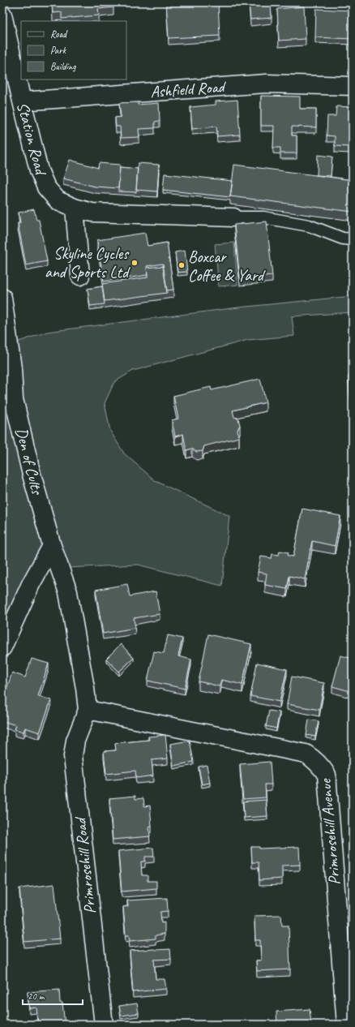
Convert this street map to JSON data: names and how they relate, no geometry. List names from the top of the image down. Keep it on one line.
{"streets":{"street":["Ashfield Road","Station Road","Den of Cults","Primrosehill Avenue","Primrosehill Road"]},"crossings":[["Ashfield Road","Station Road"],["Den of Cults","Primrosehill Avenue"],["Den of Cults","Primrosehill Road"],["Primrosehill Avenue","Primrosehill Road"]],"places":["Skyline Cycles and Sports Ltd","Boxcar Coffee & Yard"],"legend":["Road","Park","Building"],"scale_bar":"20 m"}
